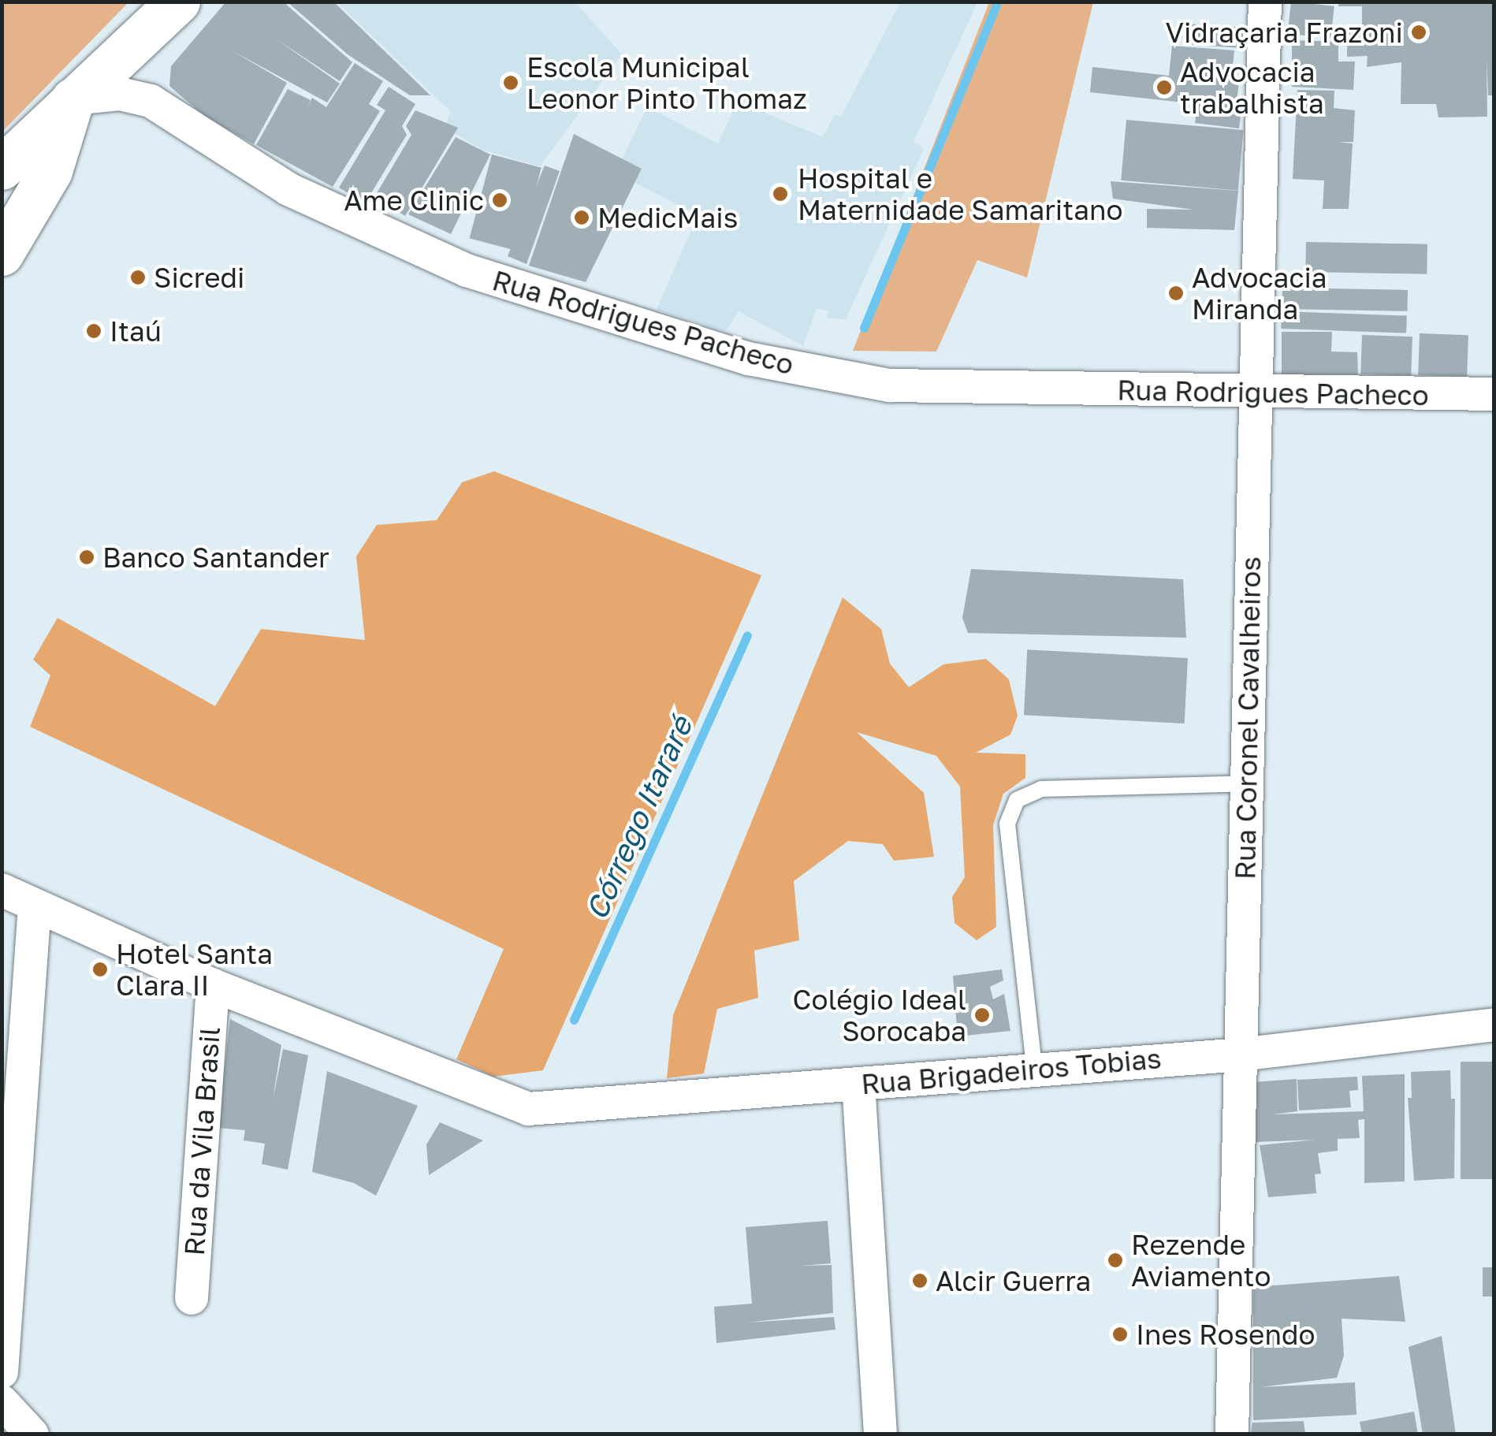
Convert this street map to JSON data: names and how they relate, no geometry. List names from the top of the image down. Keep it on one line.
{"streets":{"street":["Rua Rodrigues Pacheco","Rua Coronel Cavalheiros","Rua Brigadeiros Tobias","Rua da Vila Brasil"]},"crossings":[["Rua Rodrigues Pacheco","Rua Coronel Cavalheiros"],["Rua Coronel Cavalheiros","Rua Brigadeiros Tobias"],["Rua Brigadeiros Tobias","Rua da Vila Brasil"]],"water":["Córrego Itararé"],"places":["Vidraçaria Frazoni","Escola Municipal Leonor Pinto Thomaz","Advocacia trabalhista","Hospital e Maternidade Samaritano","Ame Clinic","MedicMais","Sicredi","Advocacia Miranda","Itaú","Banco Santander","Hotel Santa Clara II","Colégio Ideal Sorocaba","Rezende Aviamento","Alcir Guerra","Ines Rosendo"]}
